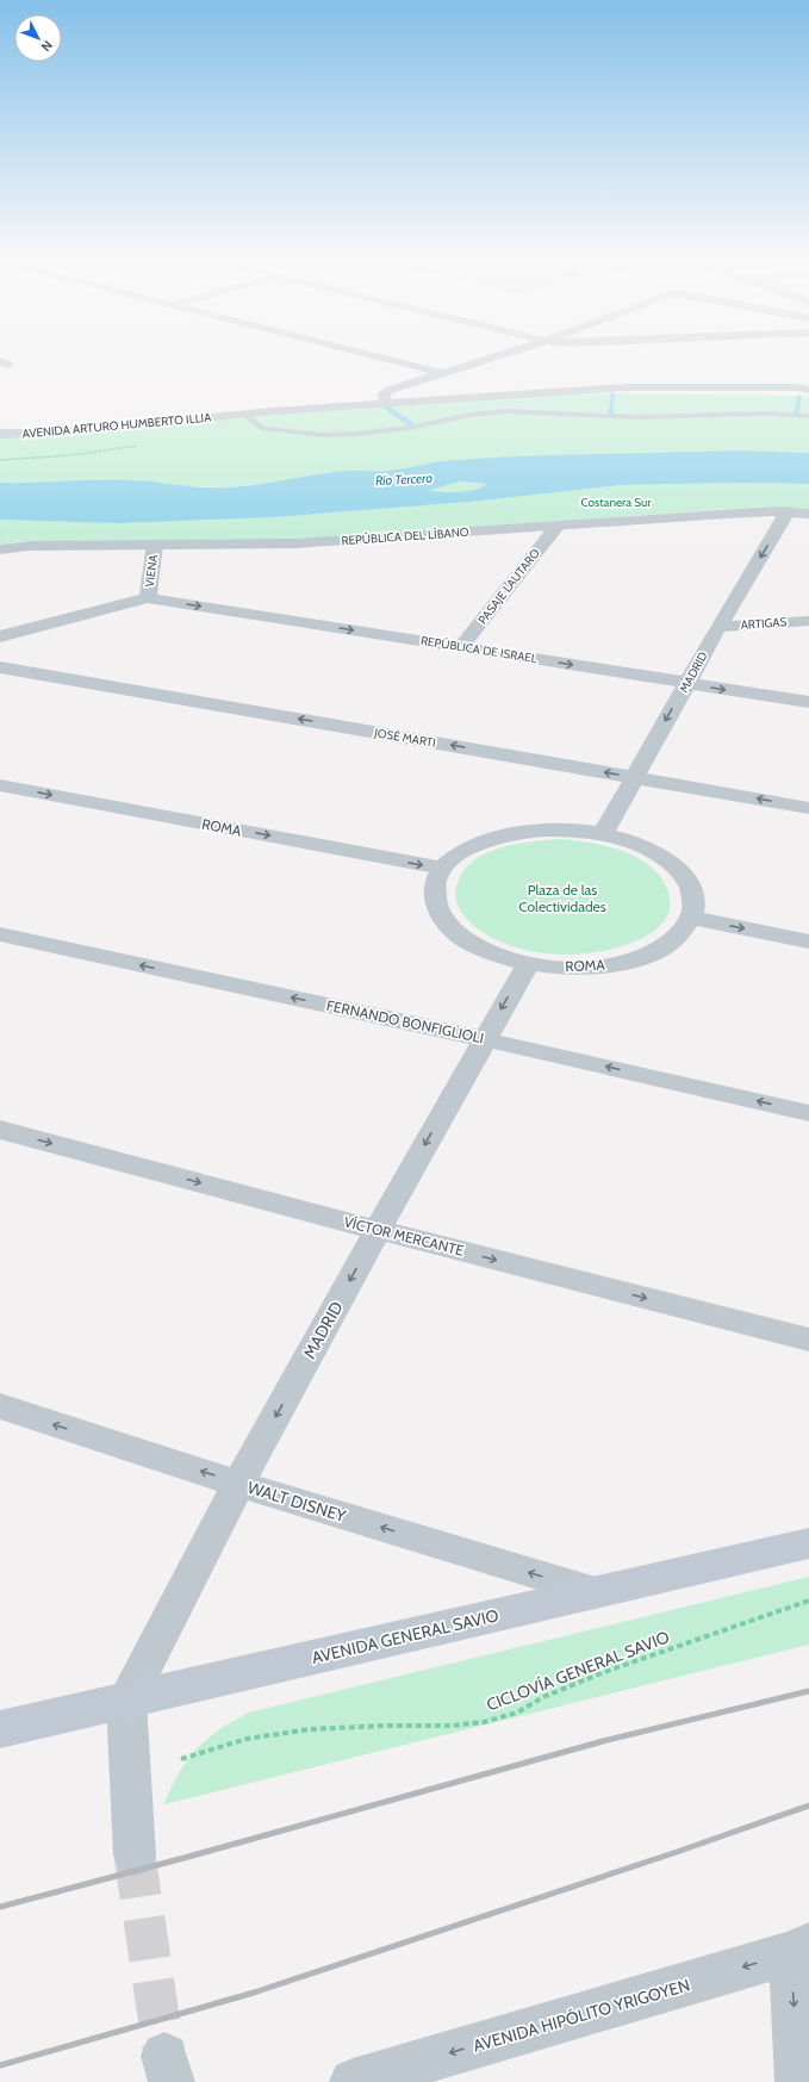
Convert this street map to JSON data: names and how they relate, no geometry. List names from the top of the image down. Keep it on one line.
{"streets":{"main road":["AVENIDA GENERAL SAVIO"],"street":["AVENIDA ARTURO HUMBERTO ILLIA","REPÚBLICA DEL LÍBANO","VIENA","PASAJE LAUTARO","ARTIGAS","REPÚBLICA DE ISRAEL","MADRID","JOSÉ MARTI","ROMA","FERNANDO BONFIGLIOLI","VÍCTOR MERCANTE","WALT DISNEY","AVENIDA HIPÓLITO YRIGOYEN"],"path":["CICLOVÍA GENERAL SAVIO"]},"crossings":[["REPÚBLICA DEL LÍBANO","VIENA"],["REPÚBLICA DEL LÍBANO","PASAJE LAUTARO"],["REPÚBLICA DEL LÍBANO","MADRID"],["VIENA","REPÚBLICA DE ISRAEL"],["PASAJE LAUTARO","REPÚBLICA DE ISRAEL"],["ARTIGAS","MADRID"],["REPÚBLICA DE ISRAEL","MADRID"],["MADRID","JOSÉ MARTI"],["MADRID","ROMA"],["MADRID","FERNANDO BONFIGLIOLI"],["MADRID","VÍCTOR MERCANTE"],["MADRID","WALT DISNEY"],["MADRID","AVENIDA GENERAL SAVIO"],["WALT DISNEY","AVENIDA GENERAL SAVIO"]],"one_way":["REPÚBLICA DE ISRAEL","MADRID","JOSÉ MARTI","ROMA","FERNANDO BONFIGLIOLI","VÍCTOR MERCANTE","WALT DISNEY","AVENIDA HIPÓLITO YRIGOYEN"],"water":["Río Tercero"],"parks":["Costanera Sur","Plaza de las Colectividades"],"north":"bottom right"}
